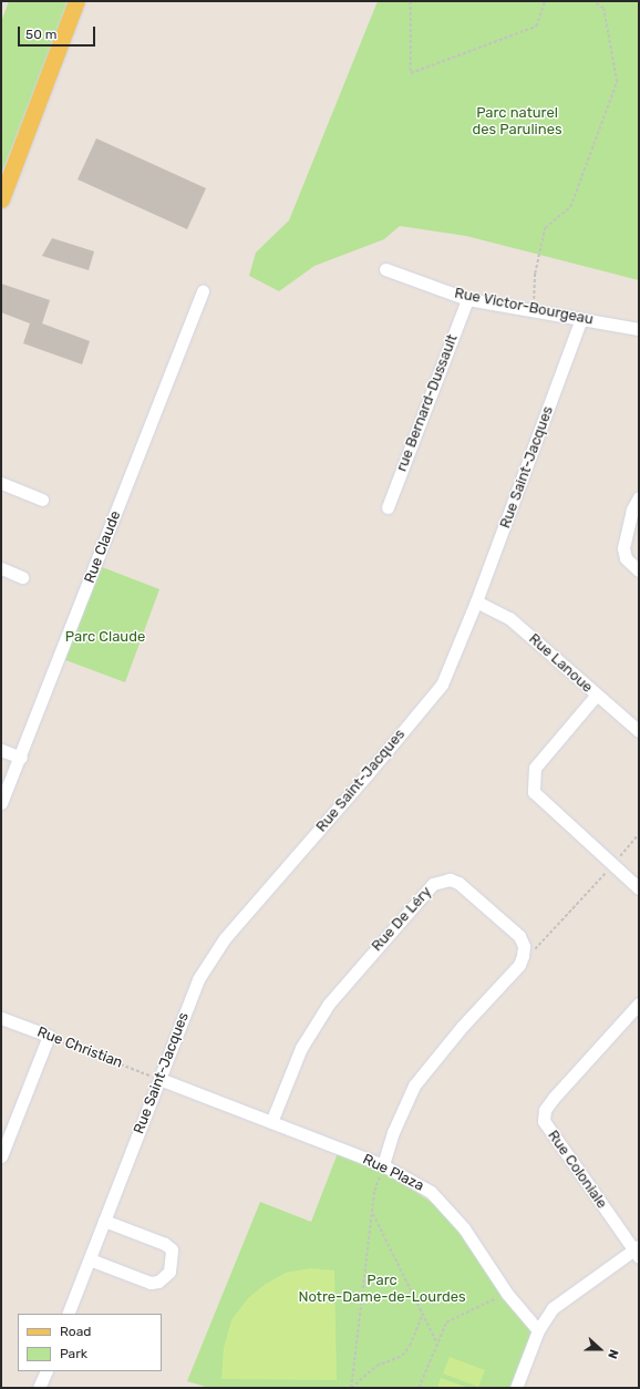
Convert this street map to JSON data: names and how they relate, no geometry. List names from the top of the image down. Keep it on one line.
{"streets":{"street":["Rue Victor-Bourgeau","rue Bernard-Dussault","Rue Saint-Jacques","Rue Claude","Rue Lanoue","Rue De Léry","Rue Christian","Rue Coloniale","Rue Plaza"]},"crossings":[["Rue Victor-Bourgeau","rue Bernard-Dussault"],["Rue Victor-Bourgeau","Rue Saint-Jacques"],["Rue Saint-Jacques","Rue Lanoue"],["Rue Saint-Jacques","Rue Christian"],["Rue Saint-Jacques","Rue Plaza"],["Rue De Léry","Rue Plaza"],["Rue Christian","Rue Plaza"]],"parks":["Parc naturel des Parulines","Parc Claude","Parc Notre-Dame-de-Lourdes"],"legend":["Road","Park"],"scale_bar":"50 m","north":"right"}
